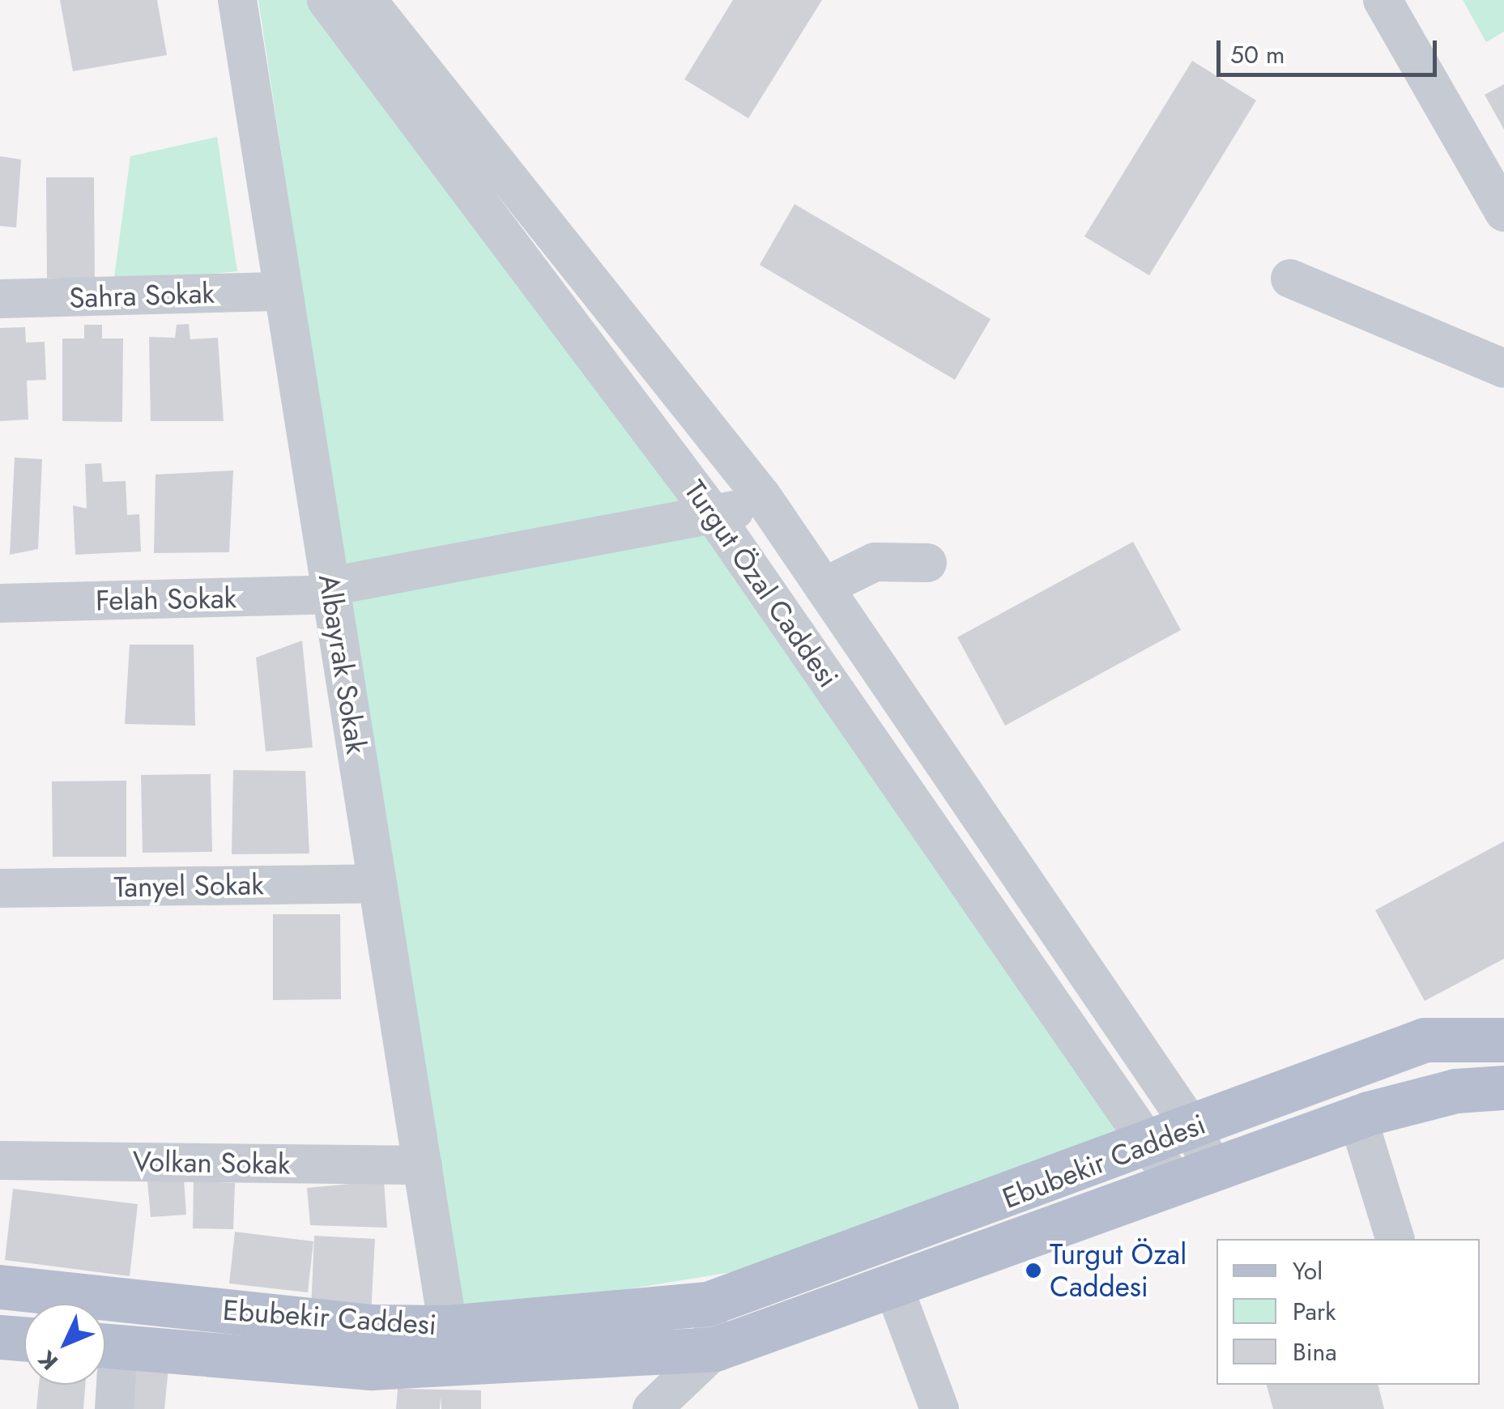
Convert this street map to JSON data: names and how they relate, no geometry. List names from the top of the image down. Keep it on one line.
{"streets":{"main road":["Ebubekir Caddesi"],"street":["Sahra Sokak","Turgut Özal Caddesi","Felah Sokak","Albayrak Sokak","Tanyel Sokak","Volkan Sokak"]},"crossings":[["Sahra Sokak","Albayrak Sokak"],["Turgut Özal Caddesi","Felah Sokak"],["Turgut Özal Caddesi","Ebubekir Caddesi"],["Felah Sokak","Albayrak Sokak"],["Albayrak Sokak","Tanyel Sokak"],["Albayrak Sokak","Ebubekir Caddesi"],["Albayrak Sokak","Volkan Sokak"]],"places":["Turgut Özal Caddesi"],"legend":["Yol","Park","Bina"],"scale_bar":"50 m","north":"bottom left"}
